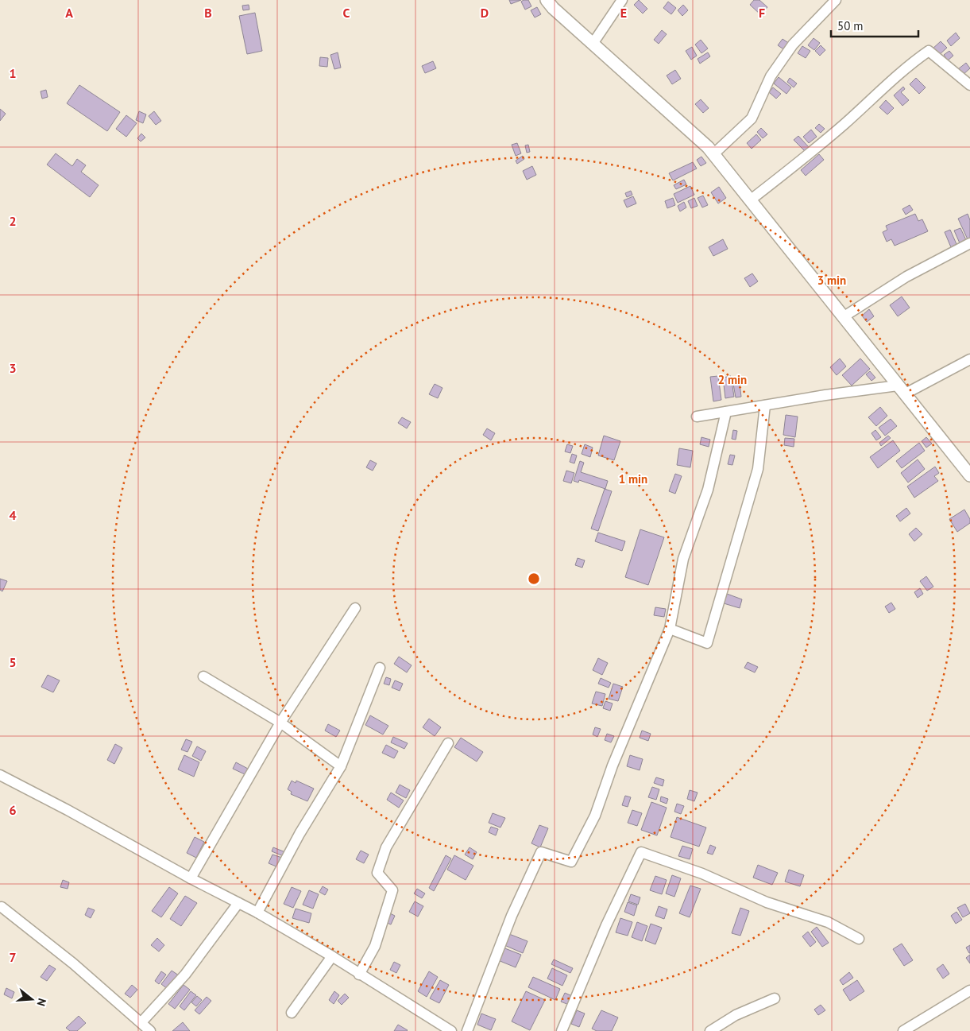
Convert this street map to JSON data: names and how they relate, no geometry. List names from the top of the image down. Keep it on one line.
{"scale_bar":"50 m","north":"right","grid":{"columns":["A","B","C","D","E","F"],"rows":["1","2","3","4","5","6","7"]},"rings":["3 min","2 min","1 min"]}
